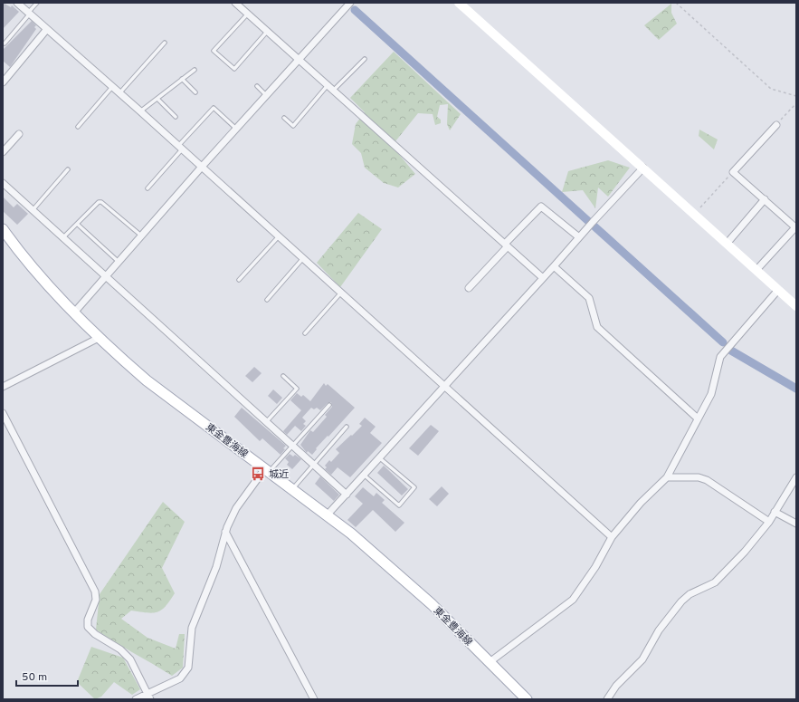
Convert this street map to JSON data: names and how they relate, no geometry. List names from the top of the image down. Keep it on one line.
{"streets":{"main road":["東金豊海線"]},"places":{"bus stop":["城近"]},"scale_bar":"50 m"}
